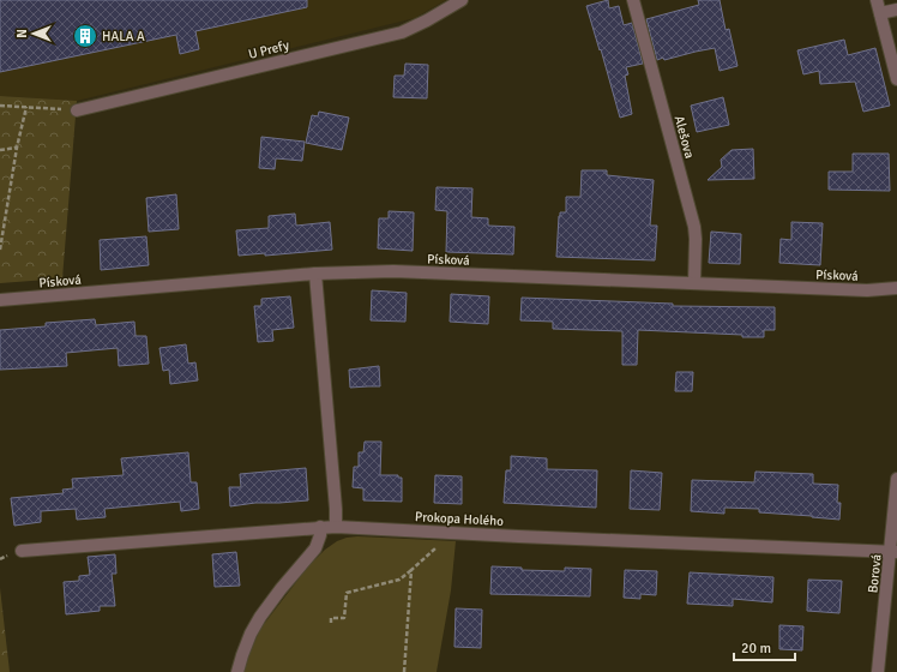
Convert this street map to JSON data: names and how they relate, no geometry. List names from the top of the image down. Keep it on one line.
{"streets":{"street":["U Prefy","Alešova","Písková","Prokopa Holého","Borová"]},"crossings":[["Alešova","Písková"],["Prokopa Holého","Borová"]],"places":{"building":["HALA A"]},"scale_bar":"20 m","north":"left"}
